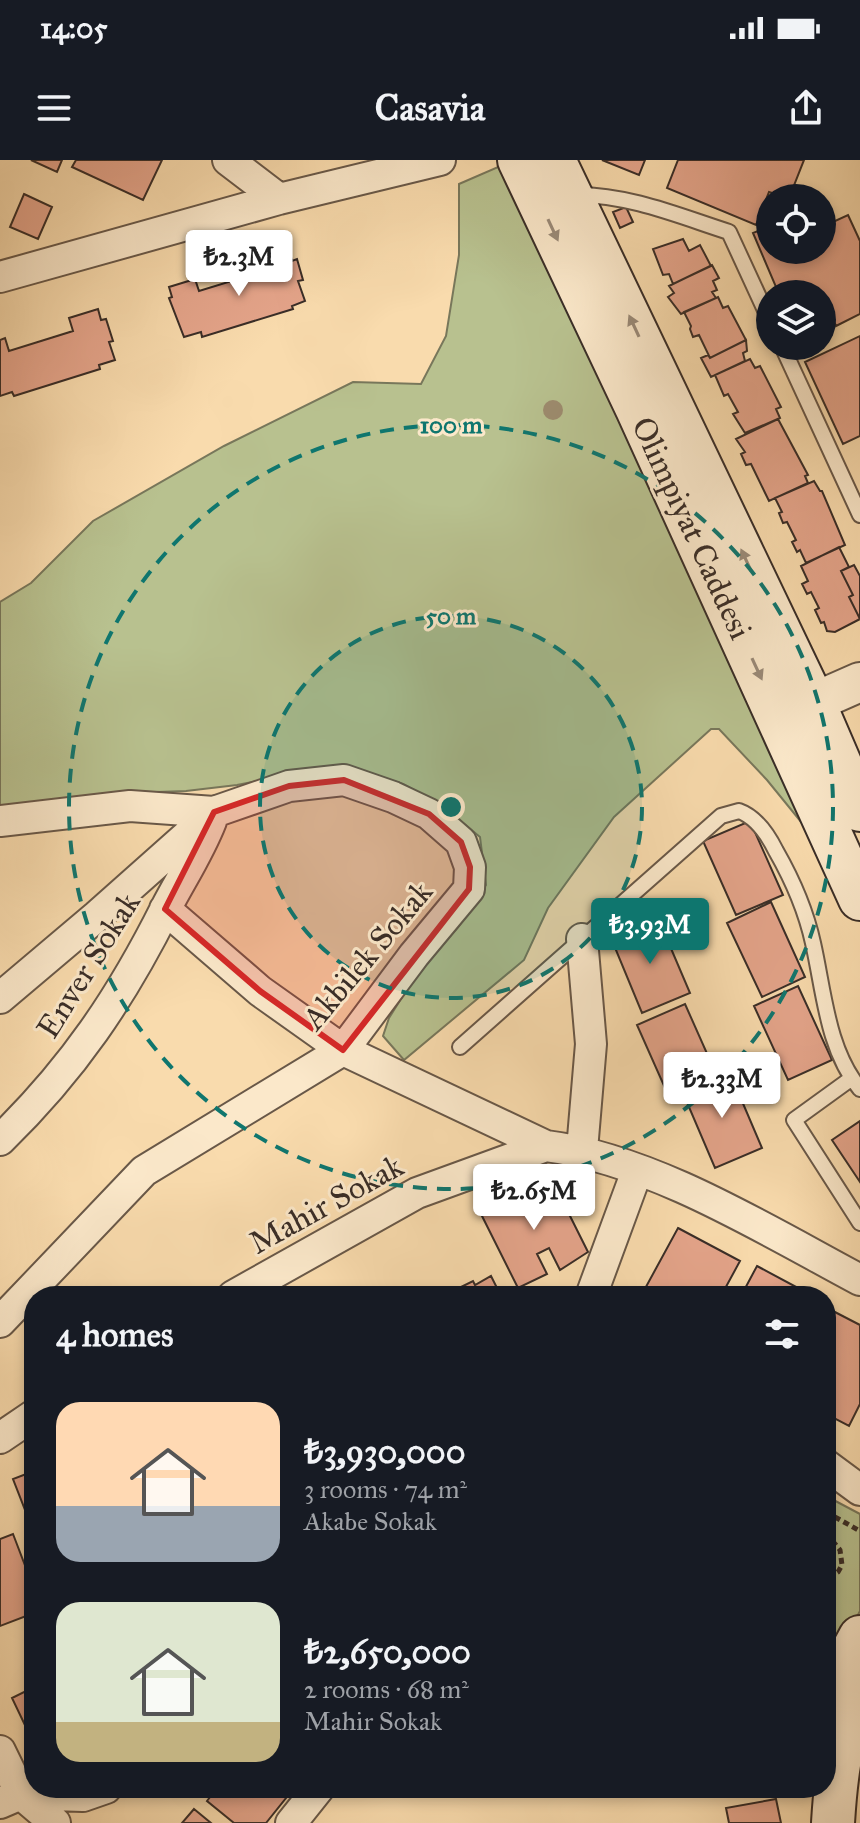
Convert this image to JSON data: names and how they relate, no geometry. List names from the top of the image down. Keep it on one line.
{"streets":{"main road":["Olimpiyat Caddesi"],"street":["Akbilek Sokak","Enver Sokak","Mahir Sokak"]},"crossings":[["Akbilek Sokak","Enver Sokak"],["Akbilek Sokak","Mahir Sokak"],["Enver Sokak","Mahir Sokak"]],"page":{"status":"14:05","header":"Casavia","price":["₺2.3M","₺3.93M","₺2.33M","₺2.65M"],"heading":"4 homes","list":[{"name":"₺3,930,000","note":"3 rooms · 74 m² · Akabe Sokak"},{"name":"₺2,650,000","note":"2 rooms · 68 m² · Mahir Sokak"}]},"rings":["100 m","50 m"]}
